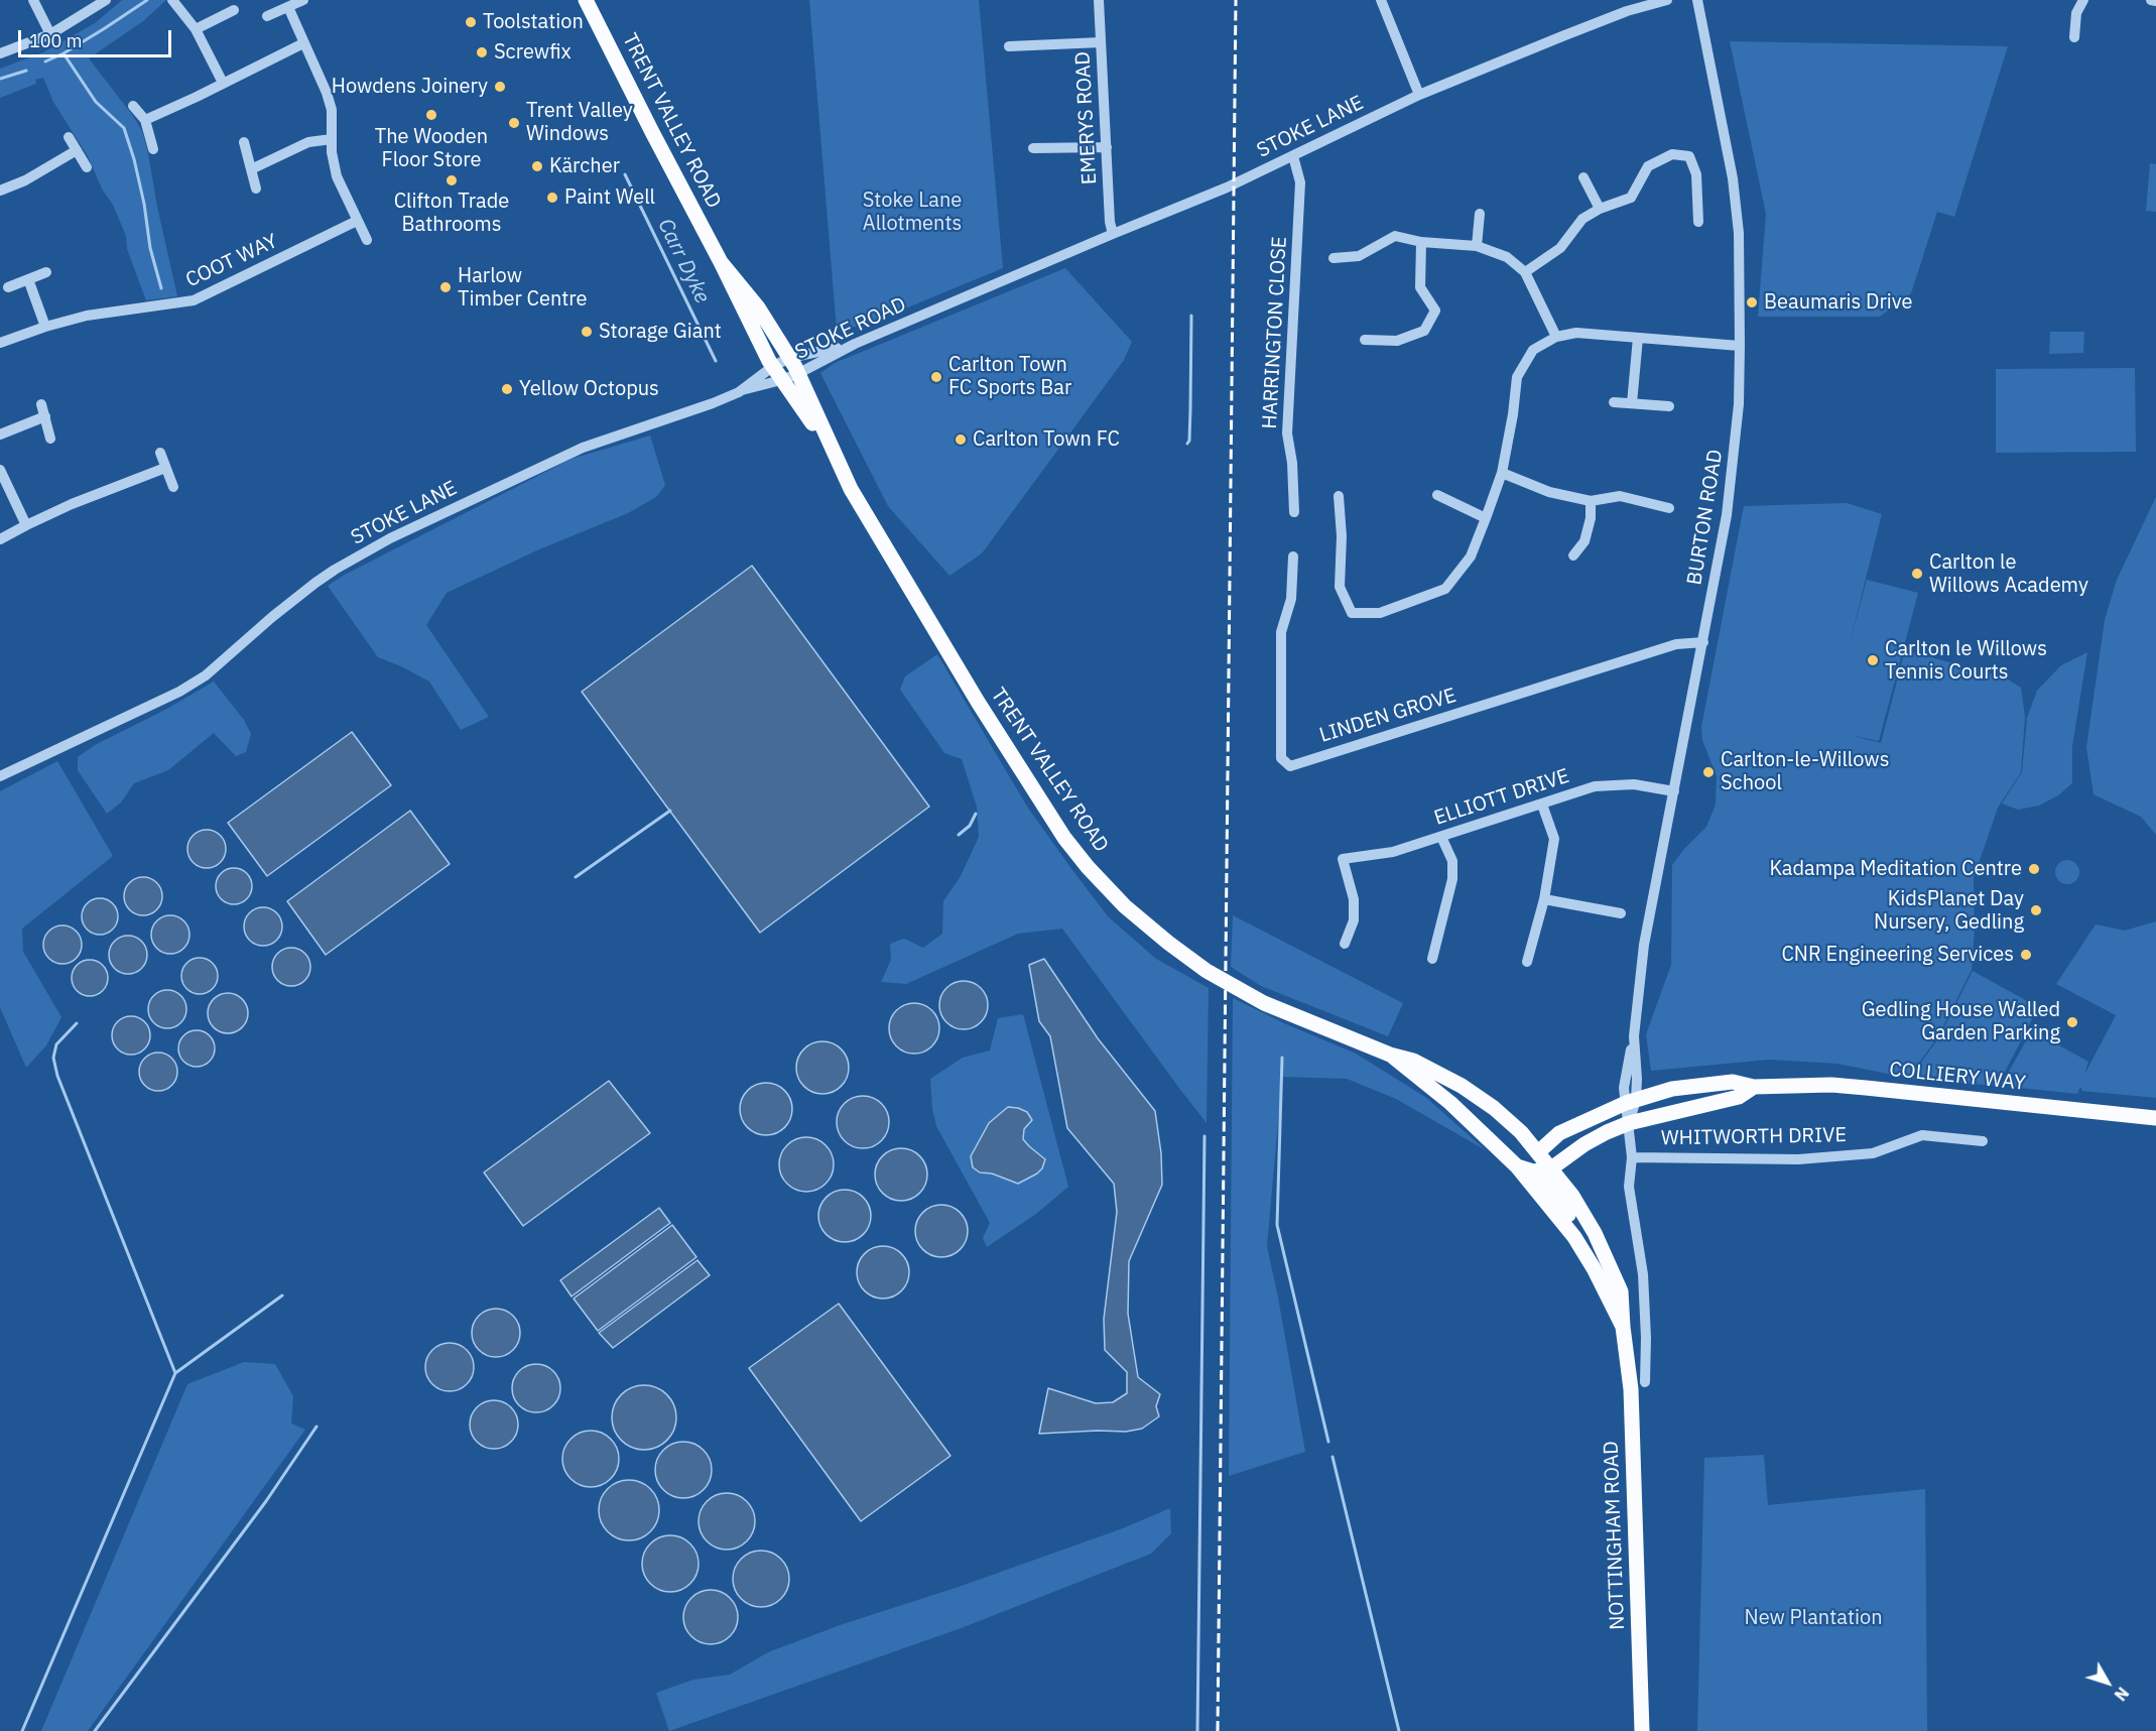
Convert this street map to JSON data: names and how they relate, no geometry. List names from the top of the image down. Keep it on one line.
{"streets":{"main road":["TRENT VALLEY ROAD","COLLIERY WAY","NOTTINGHAM ROAD"],"street":["EMERYS ROAD","STOKE LANE","COOT WAY","STOKE ROAD","HARRINGTON CLOSE","BURTON ROAD","LINDEN GROVE","ELLIOTT DRIVE","WHITWORTH DRIVE"]},"crossings":[["EMERYS ROAD","STOKE LANE"],["TRENT VALLEY ROAD","STOKE LANE"],["TRENT VALLEY ROAD","STOKE ROAD"],["TRENT VALLEY ROAD","COLLIERY WAY"],["TRENT VALLEY ROAD","NOTTINGHAM ROAD"],["STOKE LANE","STOKE ROAD"],["STOKE LANE","HARRINGTON CLOSE"],["BURTON ROAD","LINDEN GROVE"],["BURTON ROAD","ELLIOTT DRIVE"],["BURTON ROAD","COLLIERY WAY"],["BURTON ROAD","WHITWORTH DRIVE"]],"water":["Carr Dyke"],"parks":["Stoke Lane Allotments","New Plantation"],"places":["Toolstation","Screwfix","Howdens Joinery","The Wooden Floor Store","Trent Valley Windows","Kärcher","Clifton Trade Bathrooms","Paint Well","Harlow Timber Centre","Beaumaris Drive","Storage Giant","Carlton Town FC Sports Bar","Yellow Octopus","Carlton Town FC","Carlton le Willows Academy","Carlton le Willows Tennis Courts","Carlton-le-Willows School","Kadampa Meditation Centre","KidsPlanet Day Nursery, Gedling","CNR Engineering Services","Gedling House Walled Garden Parking"],"scale_bar":"100 m","north":"bottom right"}
